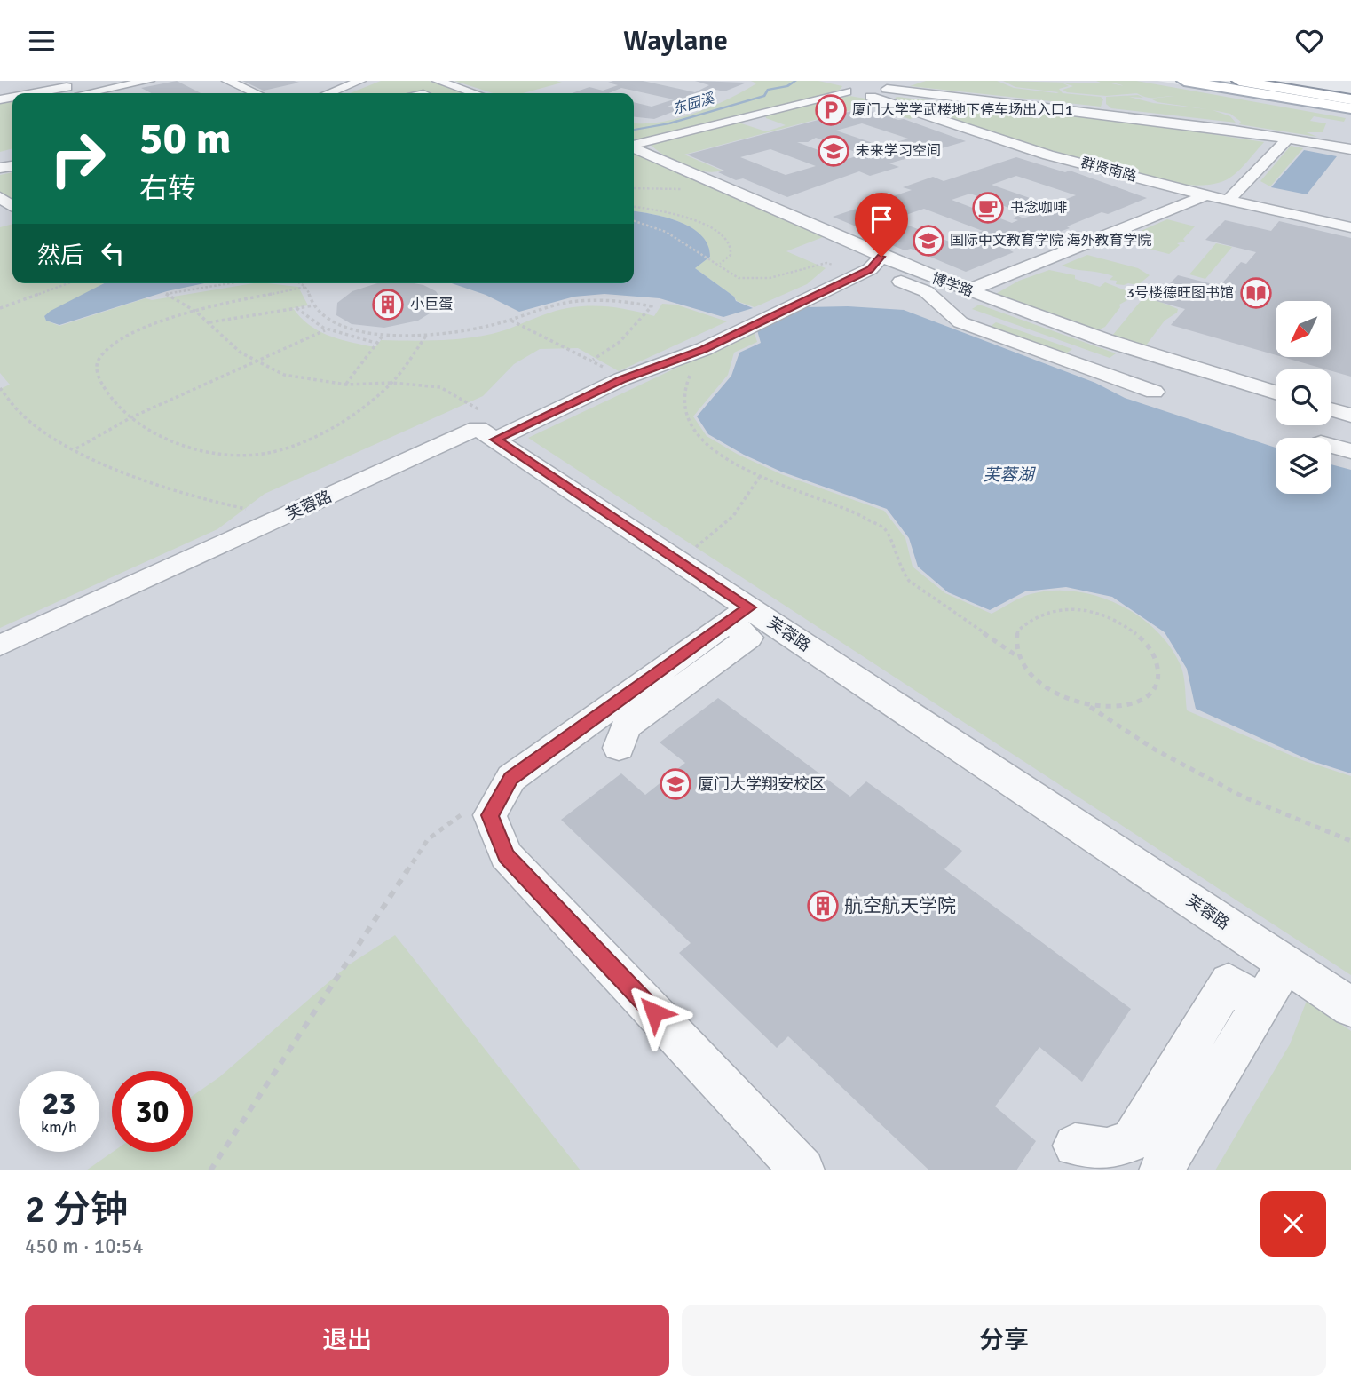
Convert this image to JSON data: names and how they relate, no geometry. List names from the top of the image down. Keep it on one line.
{"streets":{"street":["群贤南路","博学路","芙蓉路"]},"water":["东园溪","芙蓉湖"],"places":{"parking":["厦门大学学武楼地下停车场出入口1"],"school or university":["未来学习空间","国际中文教育学院 海外教育学院","厦门大学翔安校区"],"cafe":["书念咖啡"],"library":["3号楼德旺图书馆"],"building":["小巨蛋","航空航天学院"]},"north":"bottom left","page":{"header":"Waylane","turn":["50 m","右转"],"then":"然后","speed":"23 km/h","limit":"30","heading":["2 分钟","450 m · 10:54"],"buttons":["退出","分享"]}}
